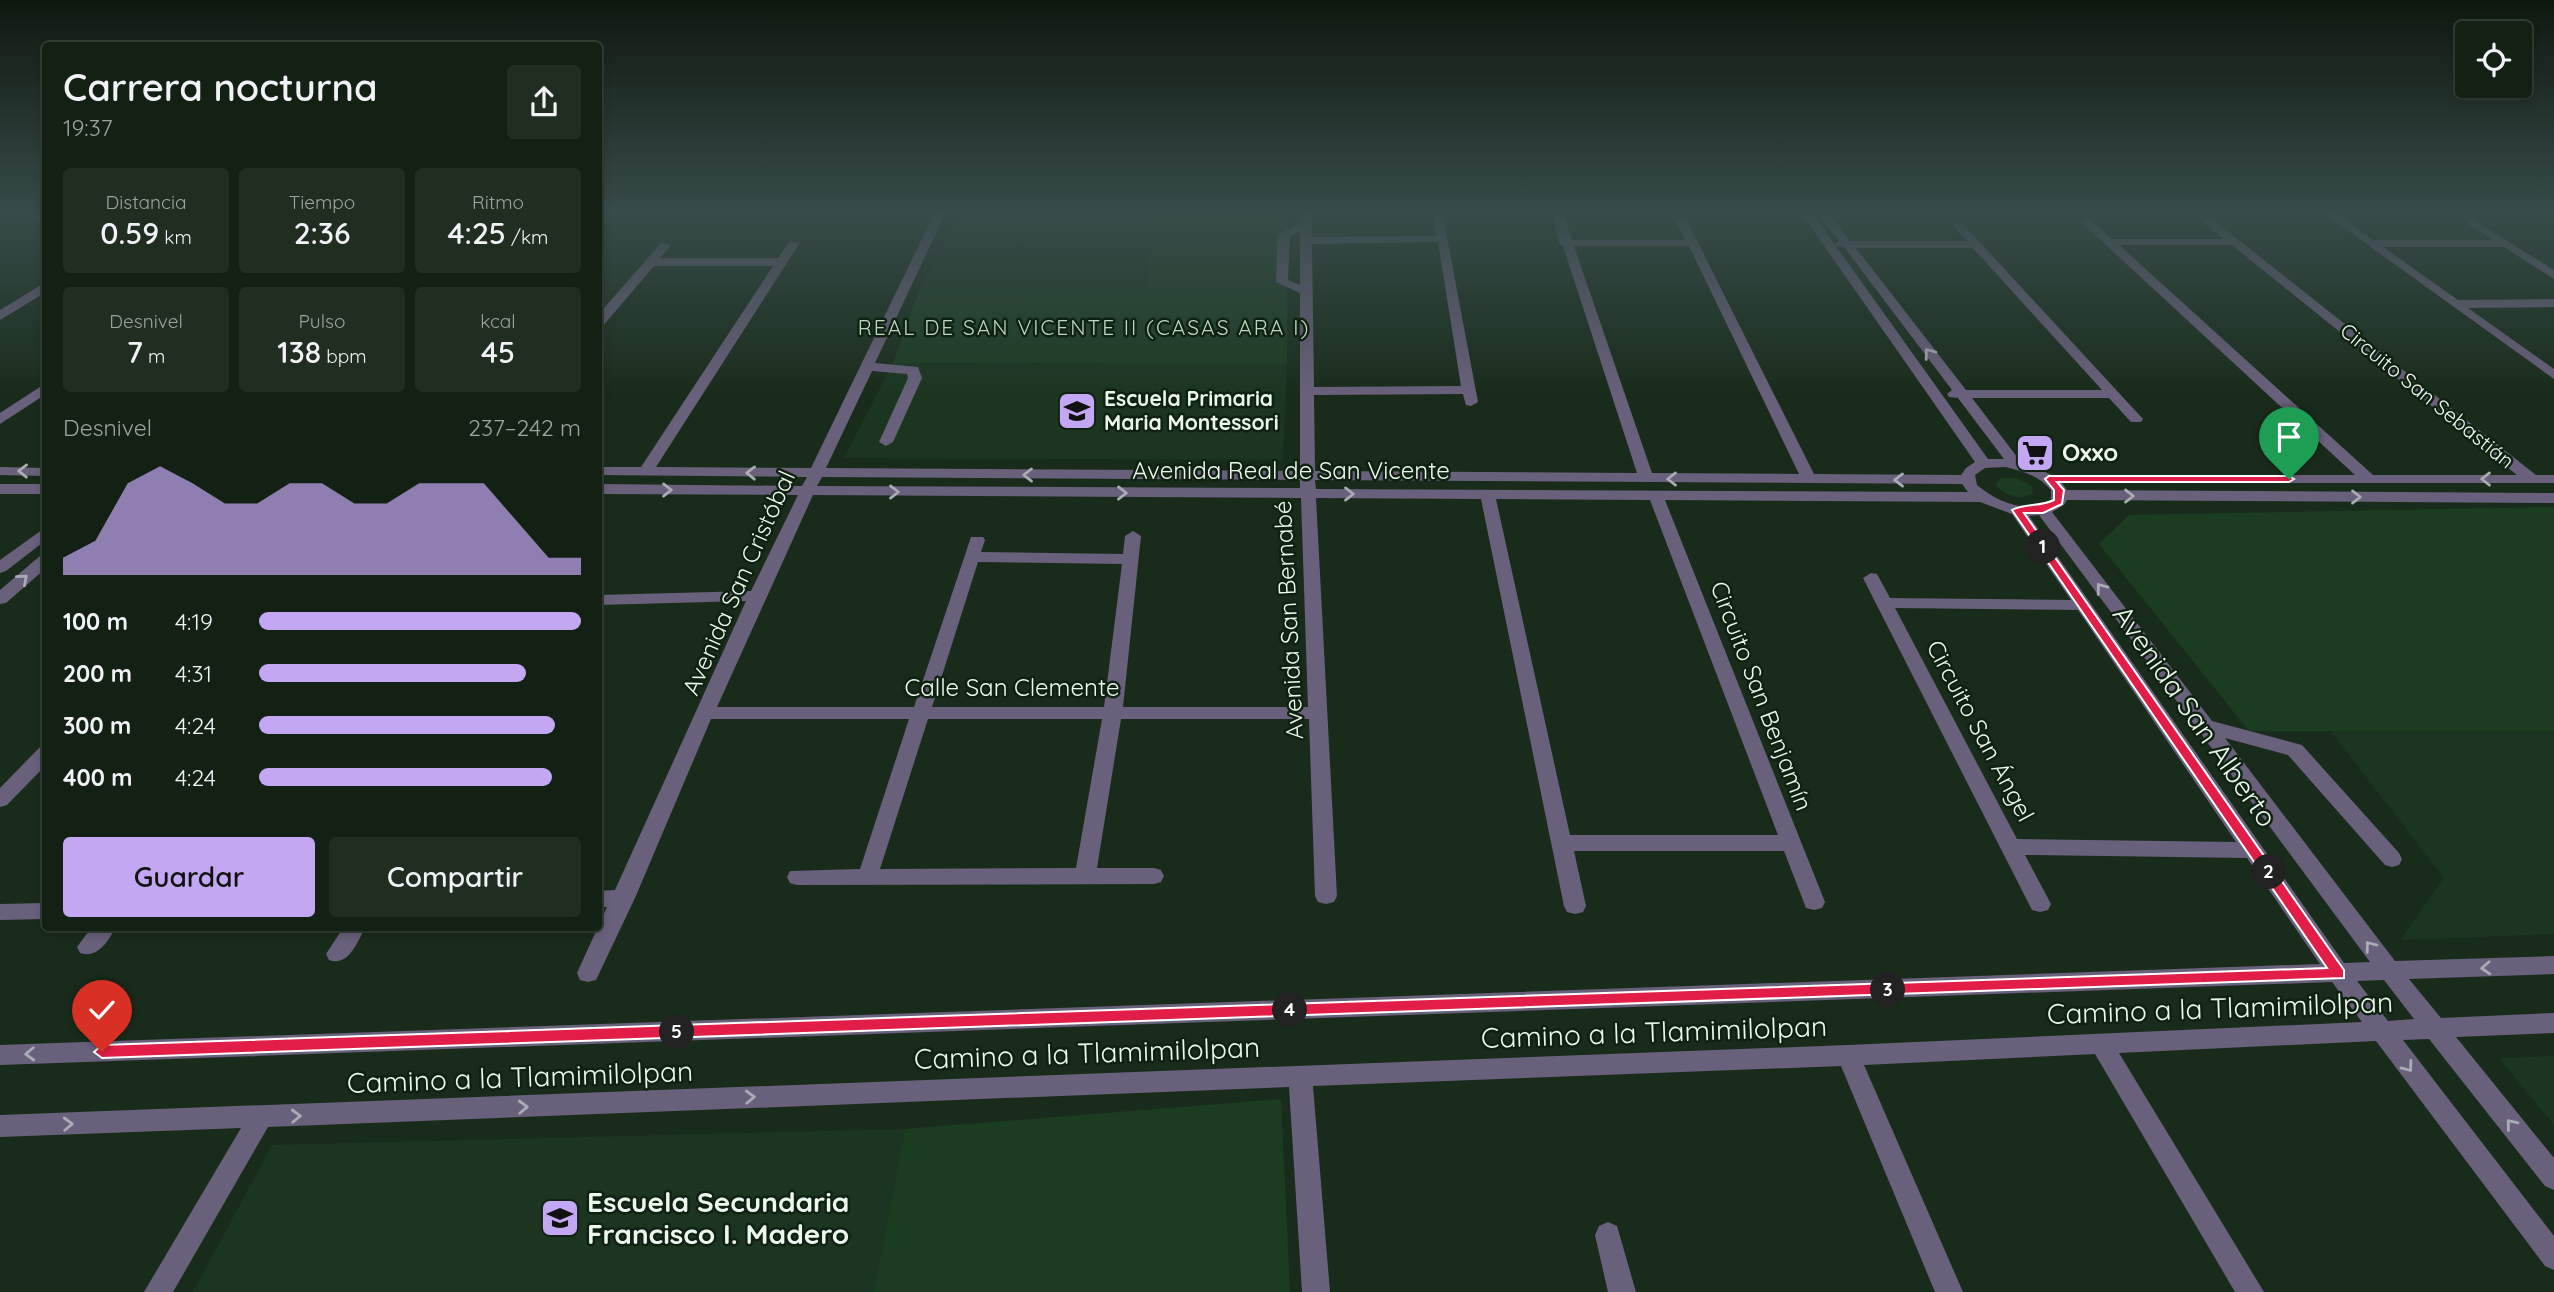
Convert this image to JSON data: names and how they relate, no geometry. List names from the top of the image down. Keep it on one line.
{"streets":{"street":["Circuito San Sebastián","Avenida Real de San Vicente","Avenida San Cristóbal","Avenida San Bernabé","Calle San Clemente","Circuito San Benjamín","Avenida San Alberto","Circuito San Ángel","Camino a la Tlamimilolpan"]},"crossings":[["Avenida Real de San Vicente","Avenida San Cristóbal"],["Avenida Real de San Vicente","Avenida San Bernabé"],["Avenida Real de San Vicente","Circuito San Benjamín"],["Avenida San Cristóbal","Calle San Clemente"],["Avenida San Bernabé","Calle San Clemente"],["Avenida San Alberto","Circuito San Ángel"],["Avenida San Alberto","Camino a la Tlamimilolpan"]],"districts":["REAL DE SAN VICENTE II (CASAS ARA I)"],"places":{"school or university":["Escuela Primaria Maria Montessori","Escuela Secundaria Francisco I. Madero"],"supermarket":["Oxxo"]},"page":{"heading":["Carrera nocturna","19:37"],"stats":[["Distancia","0.59 km"],["Tiempo","2:36"],["Ritmo","4:25 /km"],["Desnivel","7 m"],["Pulso","138 bpm"],["kcal","45"]],"chart":["Desnivel","237–242 m"],"pins":["1","2","3","4","5"],"list":[{"name":"100 m","note":"4:19"},{"name":"200 m","note":"4:31"},{"name":"300 m","note":"4:24"},{"name":"400 m","note":"4:24"}],"buttons":["Guardar","Compartir"]}}
